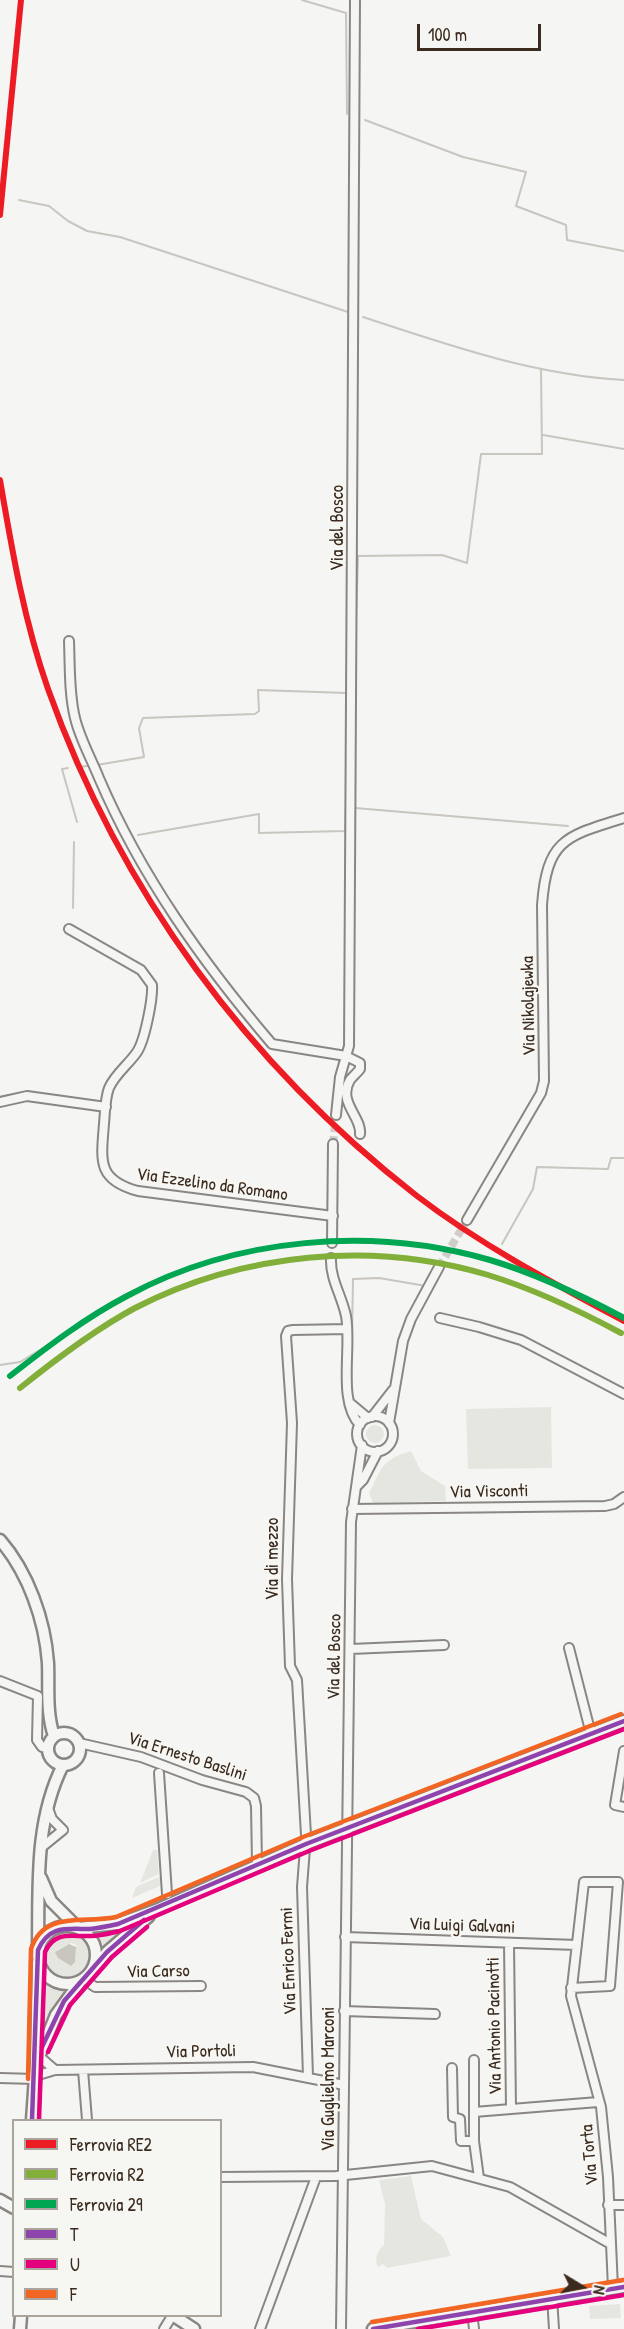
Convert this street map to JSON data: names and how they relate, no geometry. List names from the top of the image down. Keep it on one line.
{"streets":{"main road":["Via Ernesto Baslini"],"street":["Via del Bosco","Via Nikolajewka","Via Ezzelino da Romano","Via Visconti","Via di mezzo","Via Luigi Galvani","Via Enrico Fermi","Via Carso","Via Antonio Pacinotti","Via Portoli","Via Guglielmo Marconi","Via Torta"]},"crossings":[["Via del Bosco","Via Visconti"],["Via del Bosco","Via Guglielmo Marconi"],["Via di mezzo","Via Enrico Fermi"],["Via Luigi Galvani","Via Antonio Pacinotti"],["Via Luigi Galvani","Via Guglielmo Marconi"],["Via Luigi Galvani","Via Torta"],["Via Enrico Fermi","Via Portoli"],["Via Portoli","Via Guglielmo Marconi"]],"lines":["rail line RE2","rail line 29","rail line R2","transit line F","transit line T","transit line U"],"legend":["Ferrovia RE2","Ferrovia R2","Ferrovia 29","T","U","F"],"scale_bar":"100 m","north":"right"}
